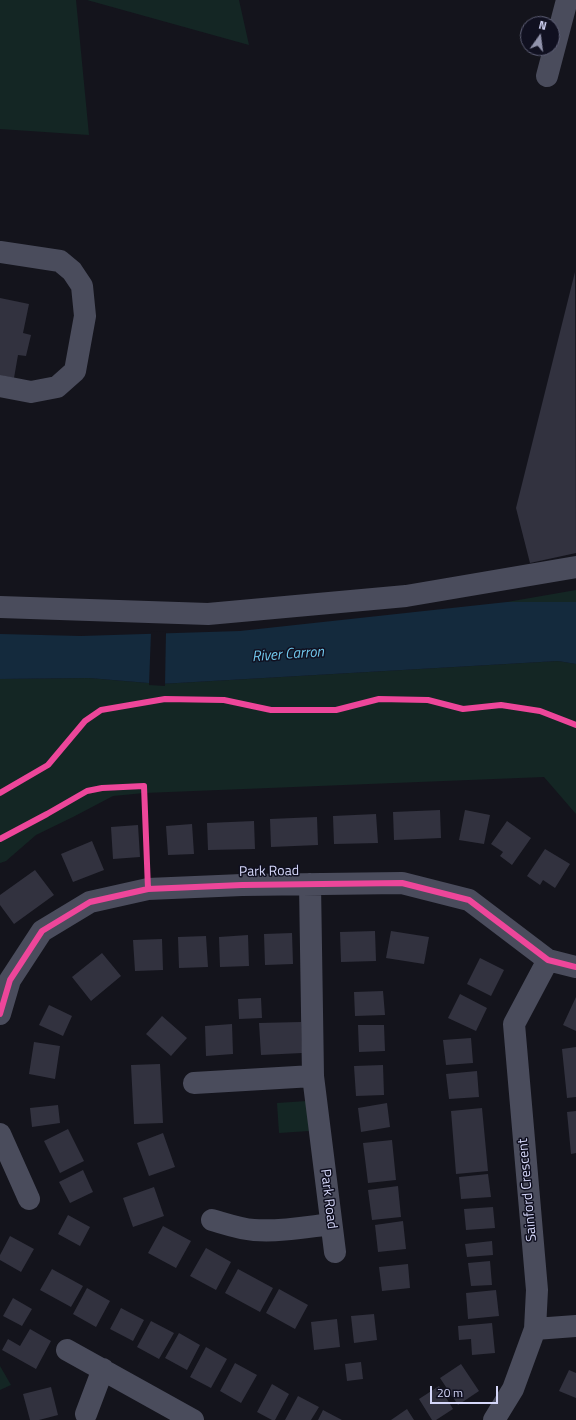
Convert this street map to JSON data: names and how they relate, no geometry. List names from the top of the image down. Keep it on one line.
{"streets":{"street":["Park Road","Sainford Crescent"]},"crossings":[["Park Road","Sainford Crescent"]],"water":["River Carron"],"scale_bar":"20 m","north":"top"}
